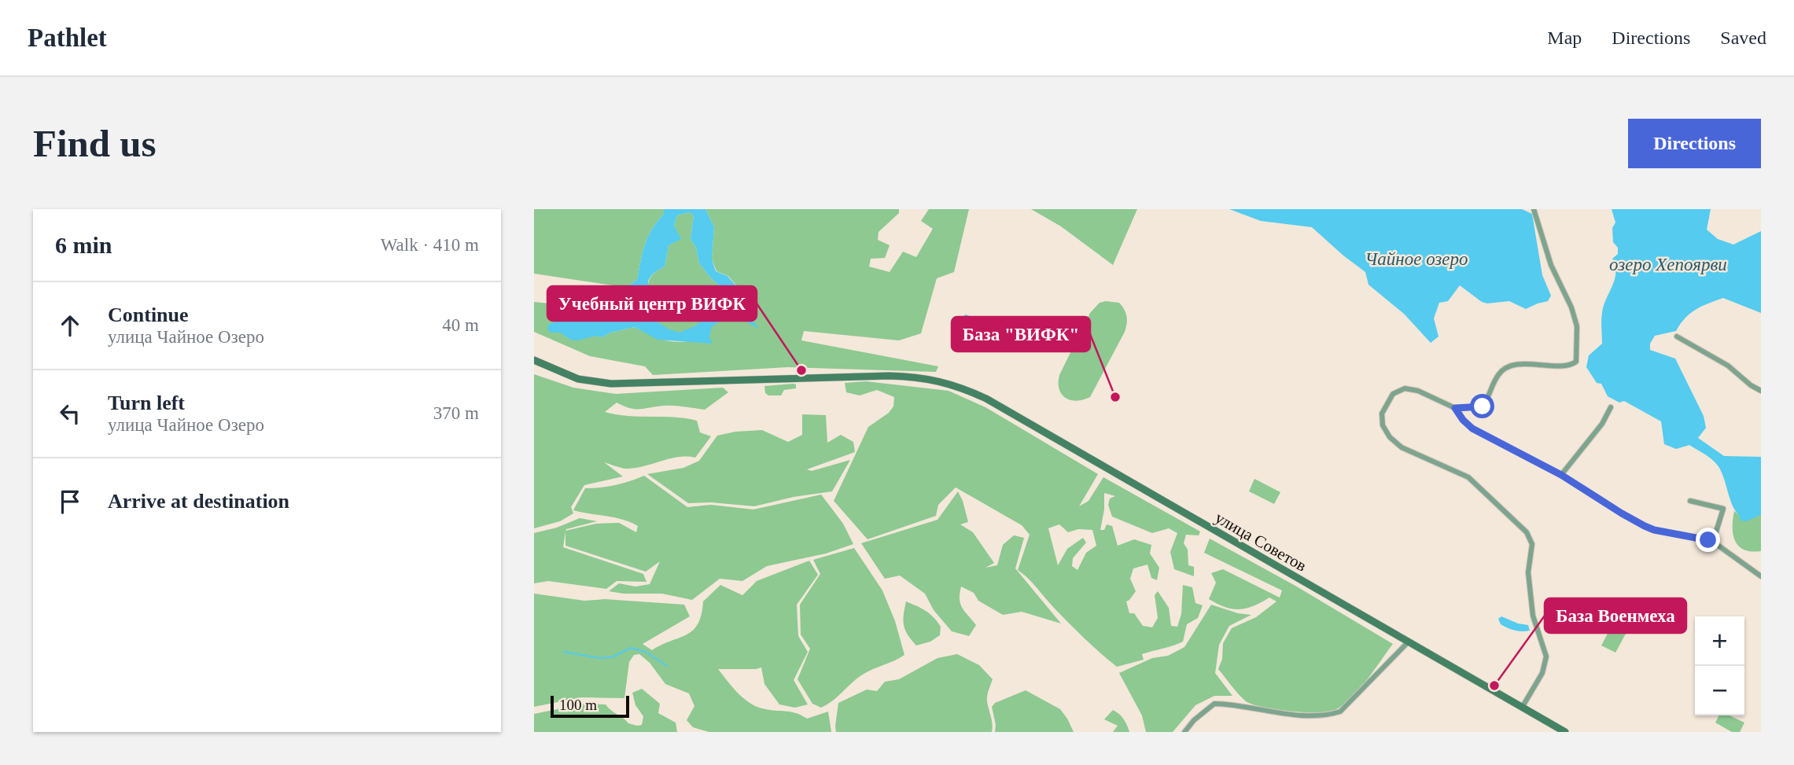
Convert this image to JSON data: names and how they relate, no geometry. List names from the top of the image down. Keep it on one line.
{"streets":{"main road":["улица Советов"]},"water":["Чайное озеро","озеро Хепоярви"],"places":["Учебный центр ВИФК","База \"ВИФК\"","База Военмеха"],"scale_bar":"100 m","page":{"header":"Pathlet","nav":["Map","Directions","Saved"],"buttons":"Directions","title":"Find us","heading":["6 min","Walk · 410 m"],"list":[["Continue","улица Чайное Озеро","40 m"],["Turn left","улица Чайное Озеро","370 m"],"Arrive at destination"],"map_buttons":["+","−"],"scale":"100 m"}}
